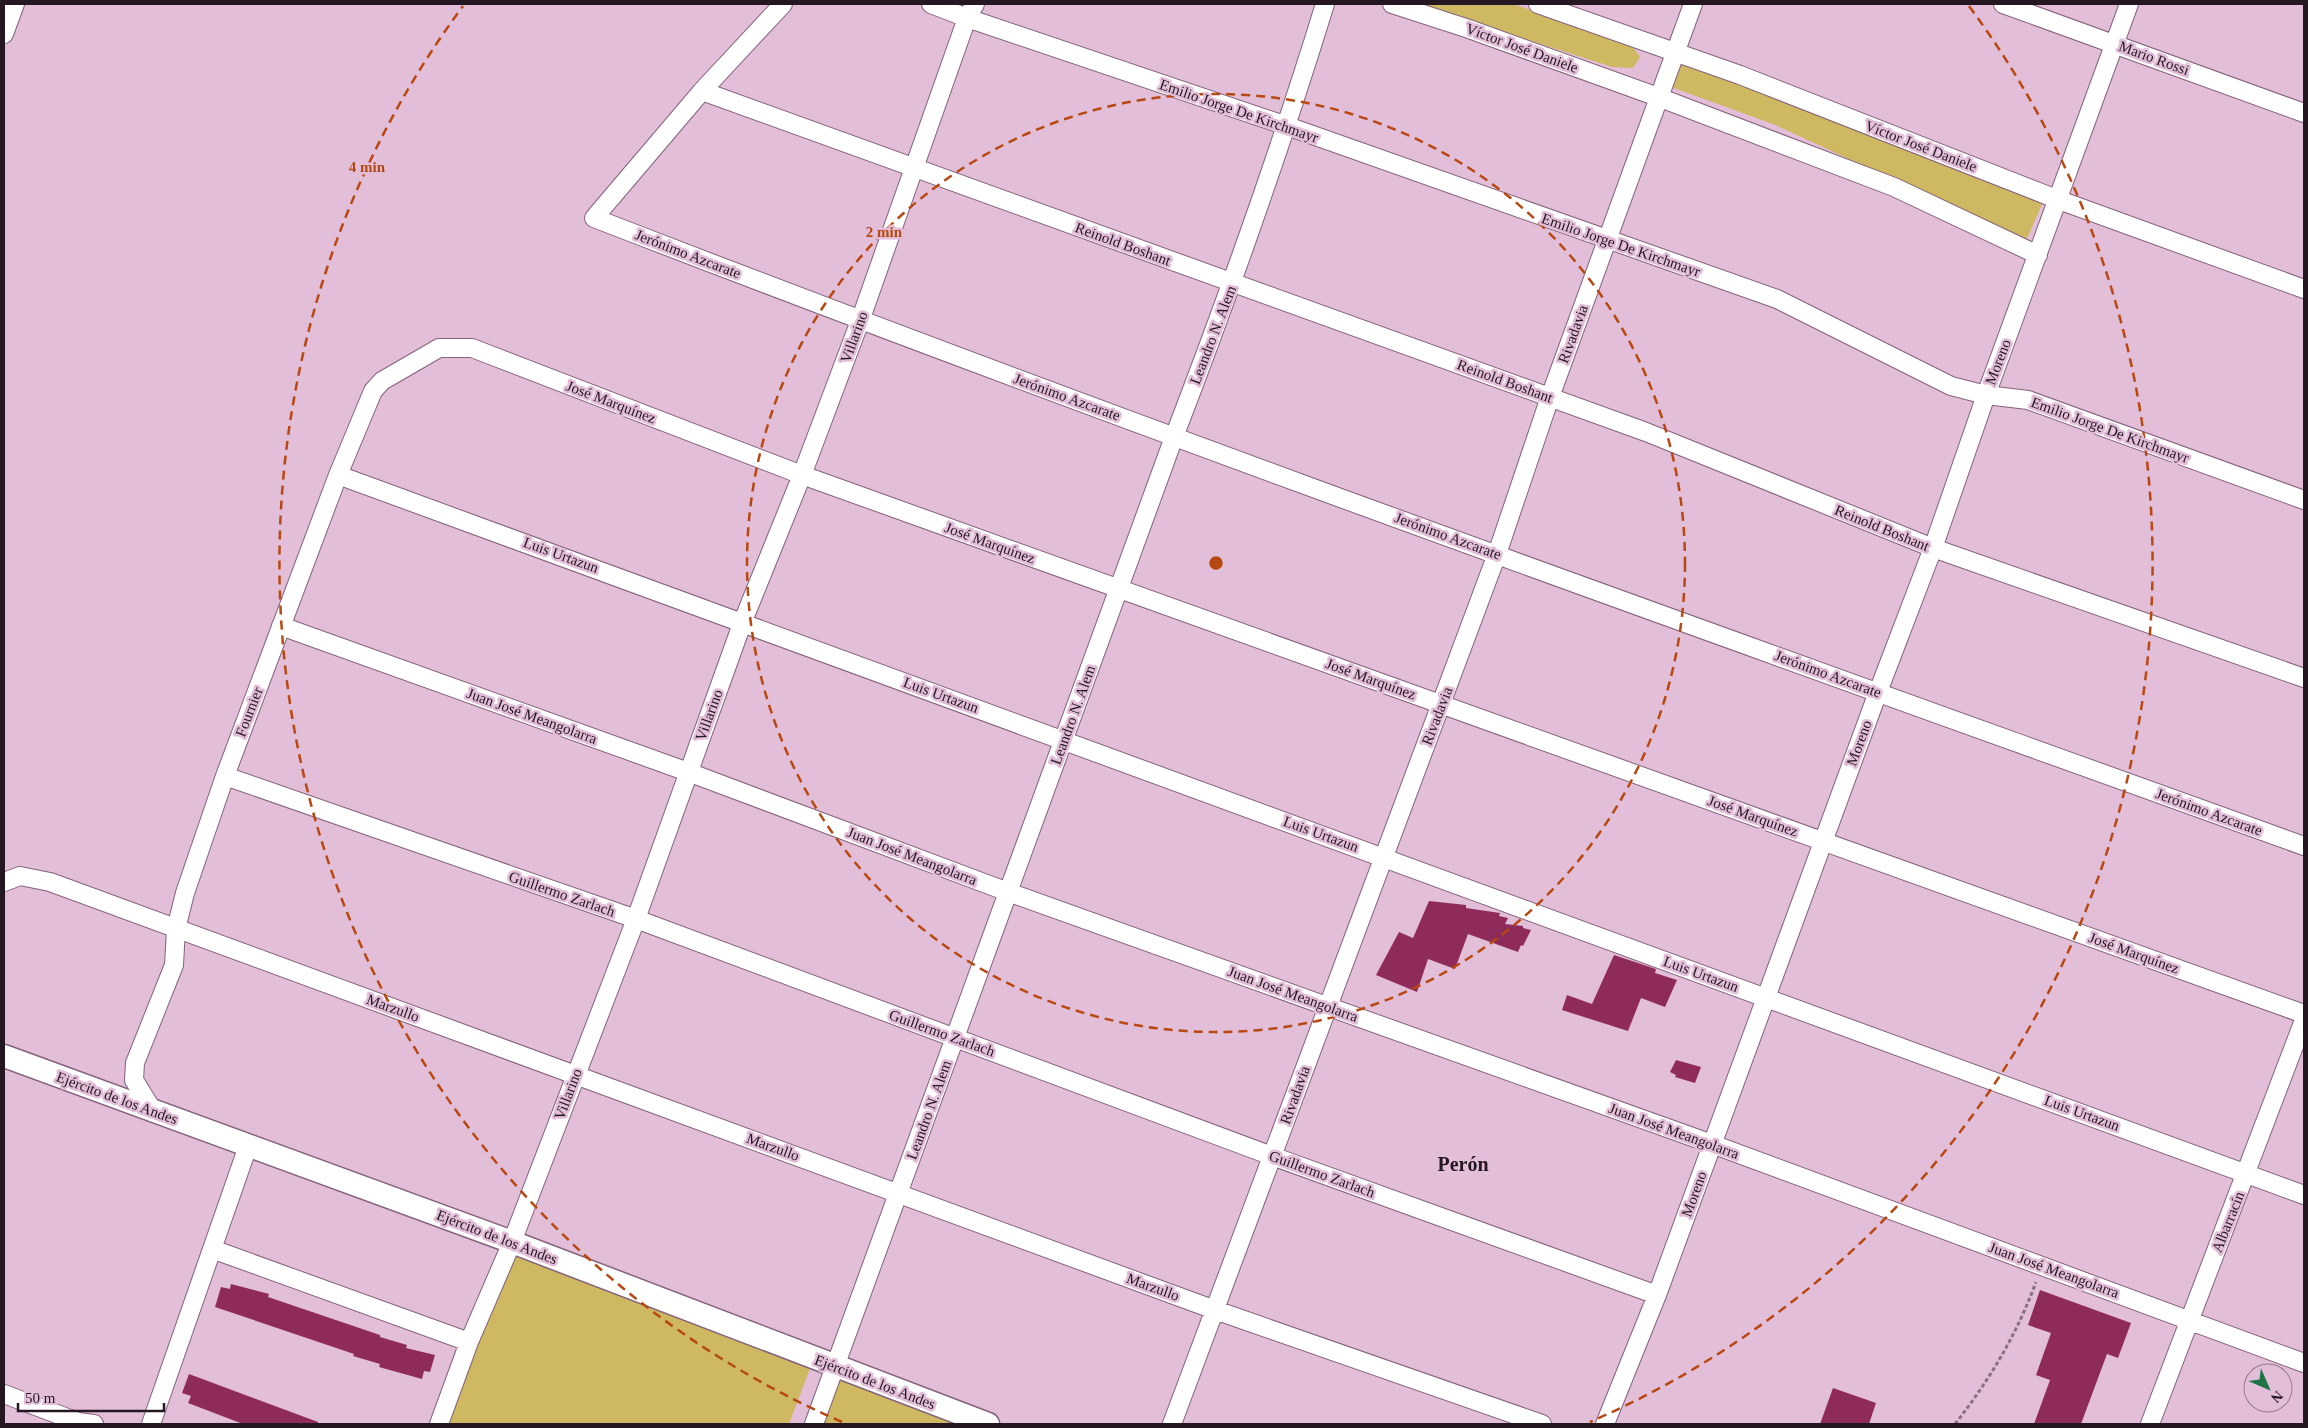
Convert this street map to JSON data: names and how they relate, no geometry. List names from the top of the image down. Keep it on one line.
{"streets":{"street":["Víctor José Daniele","Mario Rossi","Emilio Jorge De Kirchmayr","Reinold Boshant","Jerónimo Azcarate","Rivadavia","Leandro N. Alem","Villarino","Moreno","José Marquínez","Luis Urtazun","Fournier","Juan José Meangolarra","Guillermo Zarlach","Marzullo","Ejército de los Andes","Albarracín"]},"crossings":[["Víctor José Daniele","Rivadavia"],["Víctor José Daniele","Moreno"],["Mario Rossi","Moreno"],["Emilio Jorge De Kirchmayr","Rivadavia"],["Emilio Jorge De Kirchmayr","Leandro N. Alem"],["Emilio Jorge De Kirchmayr","Villarino"],["Emilio Jorge De Kirchmayr","Moreno"],["Reinold Boshant","Jerónimo Azcarate"],["Reinold Boshant","Rivadavia"],["Reinold Boshant","Leandro N. Alem"],["Reinold Boshant","Villarino"],["Reinold Boshant","Moreno"],["Jerónimo Azcarate","Rivadavia"],["Jerónimo Azcarate","Leandro N. Alem"],["Jerónimo Azcarate","Villarino"],["Jerónimo Azcarate","Moreno"],["Rivadavia","José Marquínez"],["Rivadavia","Luis Urtazun"],["Rivadavia","Juan José Meangolarra"],["Rivadavia","Guillermo Zarlach"],["Rivadavia","Marzullo"],["Leandro N. Alem","José Marquínez"],["Leandro N. Alem","Luis Urtazun"],["Leandro N. Alem","Juan José Meangolarra"],["Leandro N. Alem","Guillermo Zarlach"],["Leandro N. Alem","Marzullo"],["Leandro N. Alem","Ejército de los Andes"],["Villarino","José Marquínez"],["Villarino","Luis Urtazun"],["Villarino","Juan José Meangolarra"],["Villarino","Guillermo Zarlach"],["Villarino","Marzullo"],["Villarino","Ejército de los Andes"],["Moreno","José Marquínez"],["Moreno","Luis Urtazun"],["Moreno","Juan José Meangolarra"],["Moreno","Guillermo Zarlach"],["José Marquínez","Fournier"],["Luis Urtazun","Fournier"],["Luis Urtazun","Albarracín"],["Fournier","Juan José Meangolarra"],["Fournier","Guillermo Zarlach"],["Fournier","Marzullo"],["Fournier","Ejército de los Andes"],["Juan José Meangolarra","Albarracín"]],"districts":["Perón"],"scale_bar":"50 m","north":"bottom right","rings":["4 min","2 min"]}
